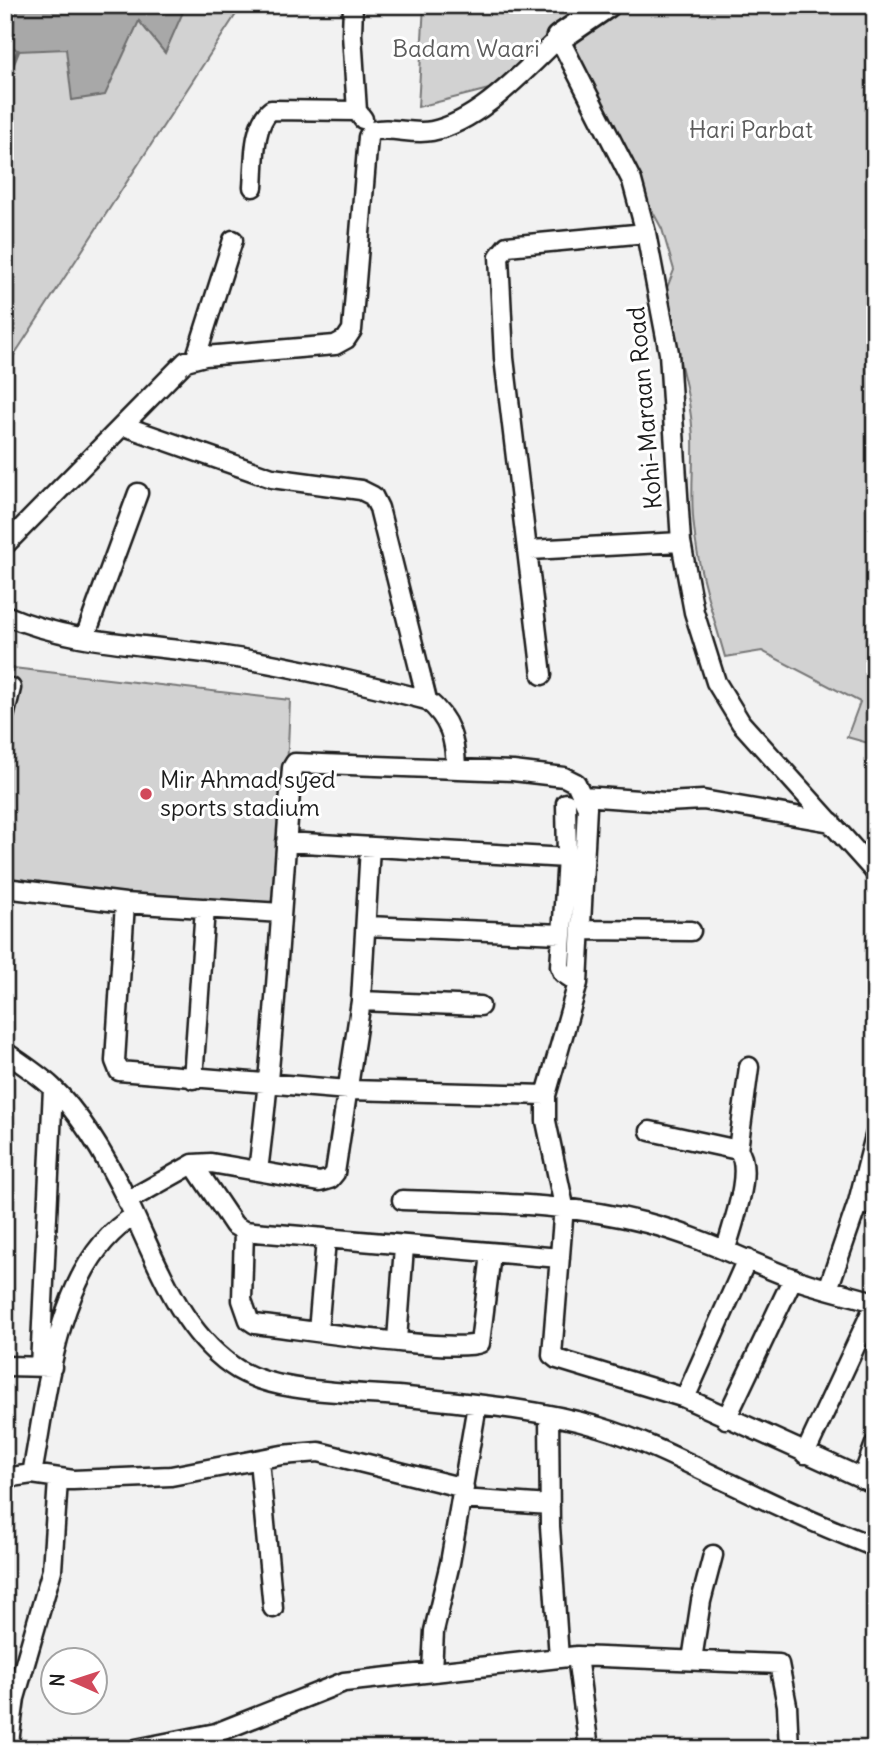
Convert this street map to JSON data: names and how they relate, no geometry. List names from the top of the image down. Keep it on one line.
{"streets":{"street":["Kohi-Maraan Road"]},"parks":["Badam Waari","Hari Parbat"],"places":["Mir Ahmad syed sports stadium"],"north":"left"}
